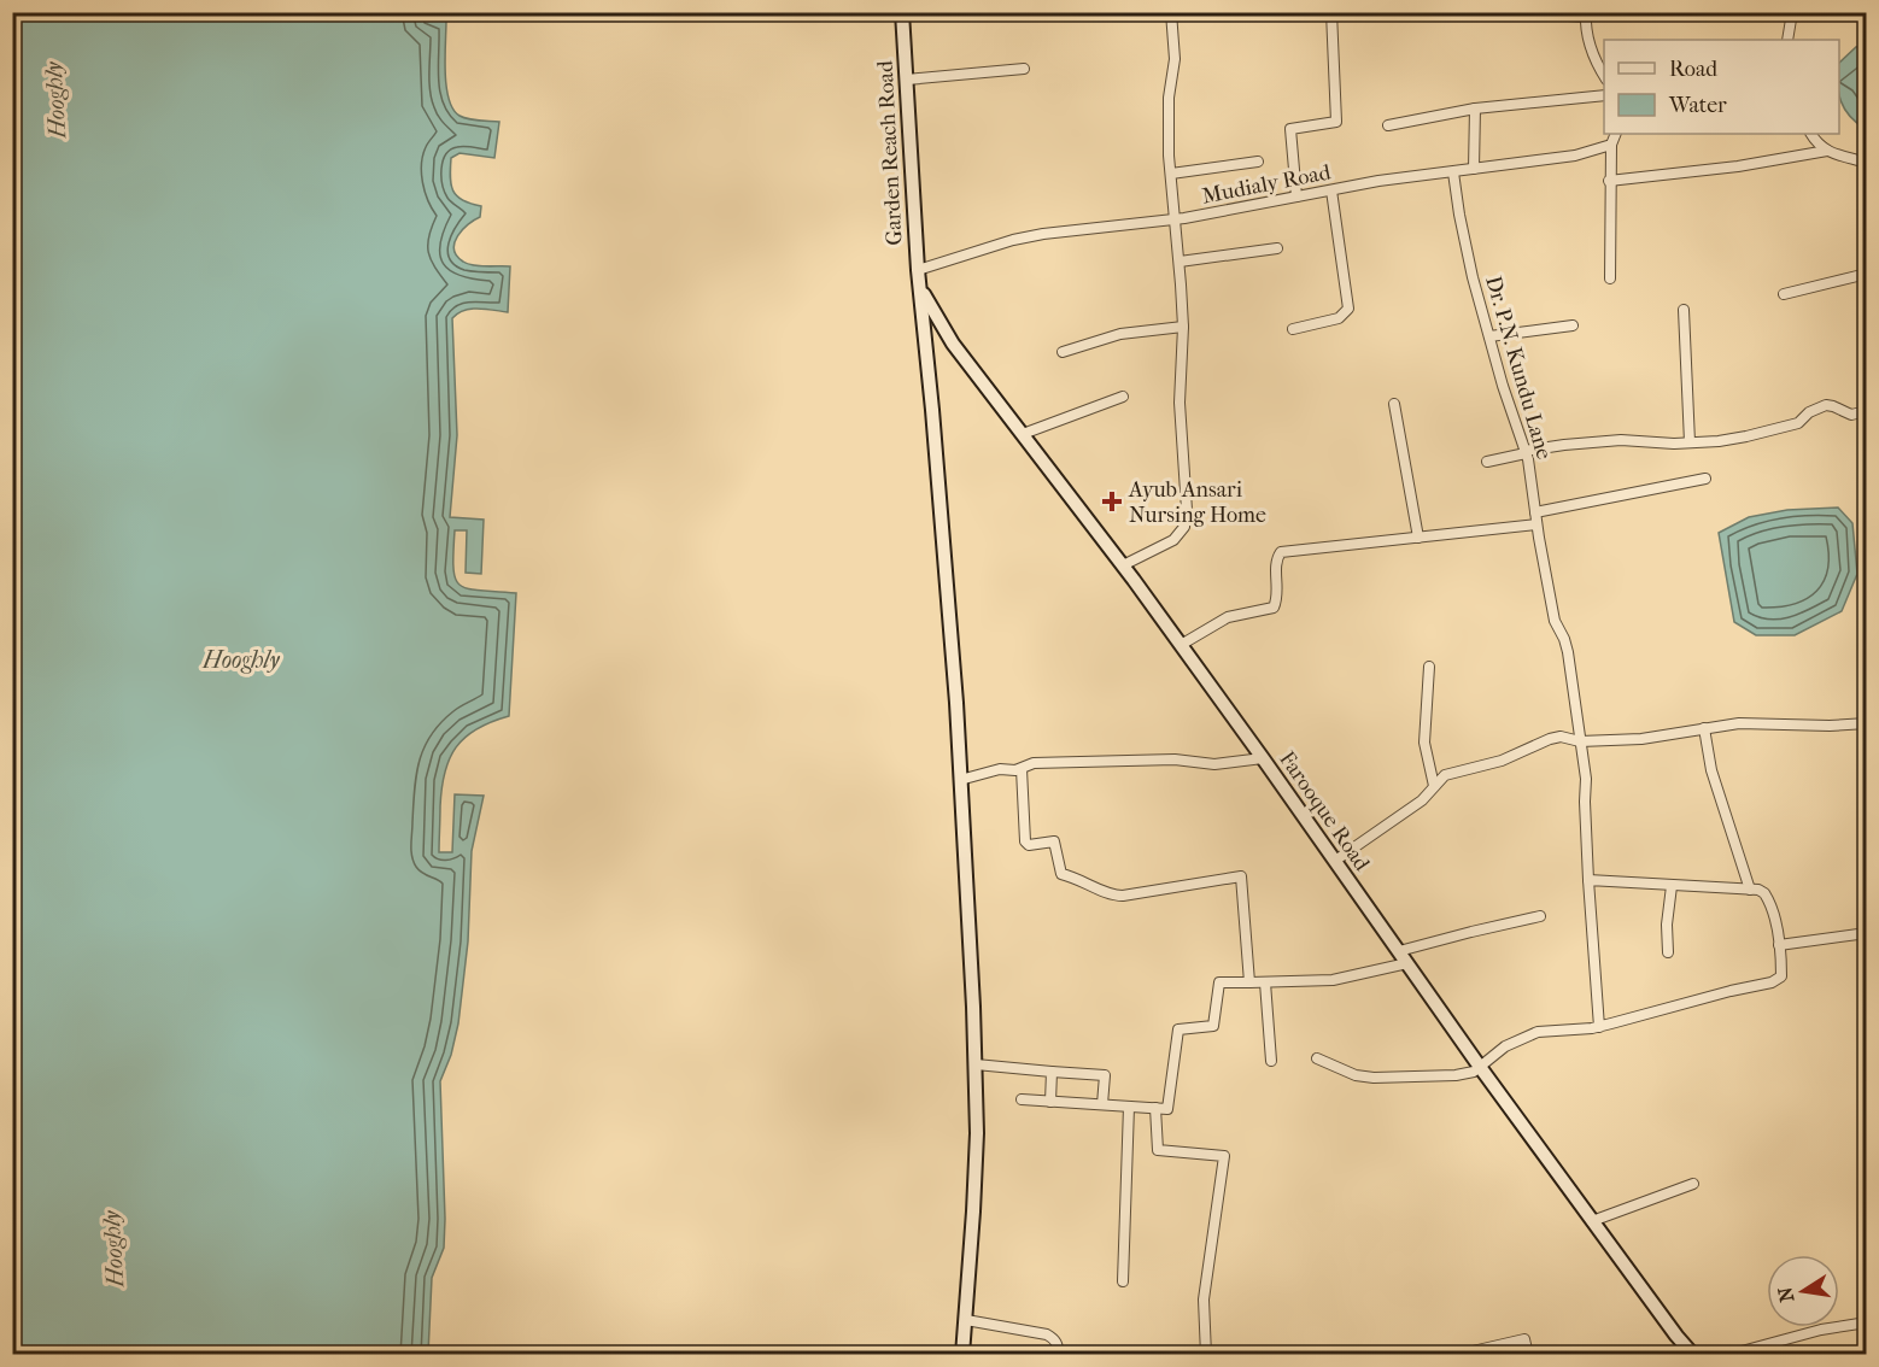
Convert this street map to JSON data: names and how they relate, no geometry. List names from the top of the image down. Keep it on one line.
{"streets":{"main road":["Garden Reach Road","Farooque Road"],"street":["Mudialy Road","Dr. P.N. Kundu Lane"]},"crossings":[["Garden Reach Road","Mudialy Road"],["Garden Reach Road","Farooque Road"],["Mudialy Road","Dr. P.N. Kundu Lane"]],"water":["Hooghly"],"places":{"health":["Ayub Ansari Nursing Home"]},"legend":["Road","Water"],"north":"left"}
